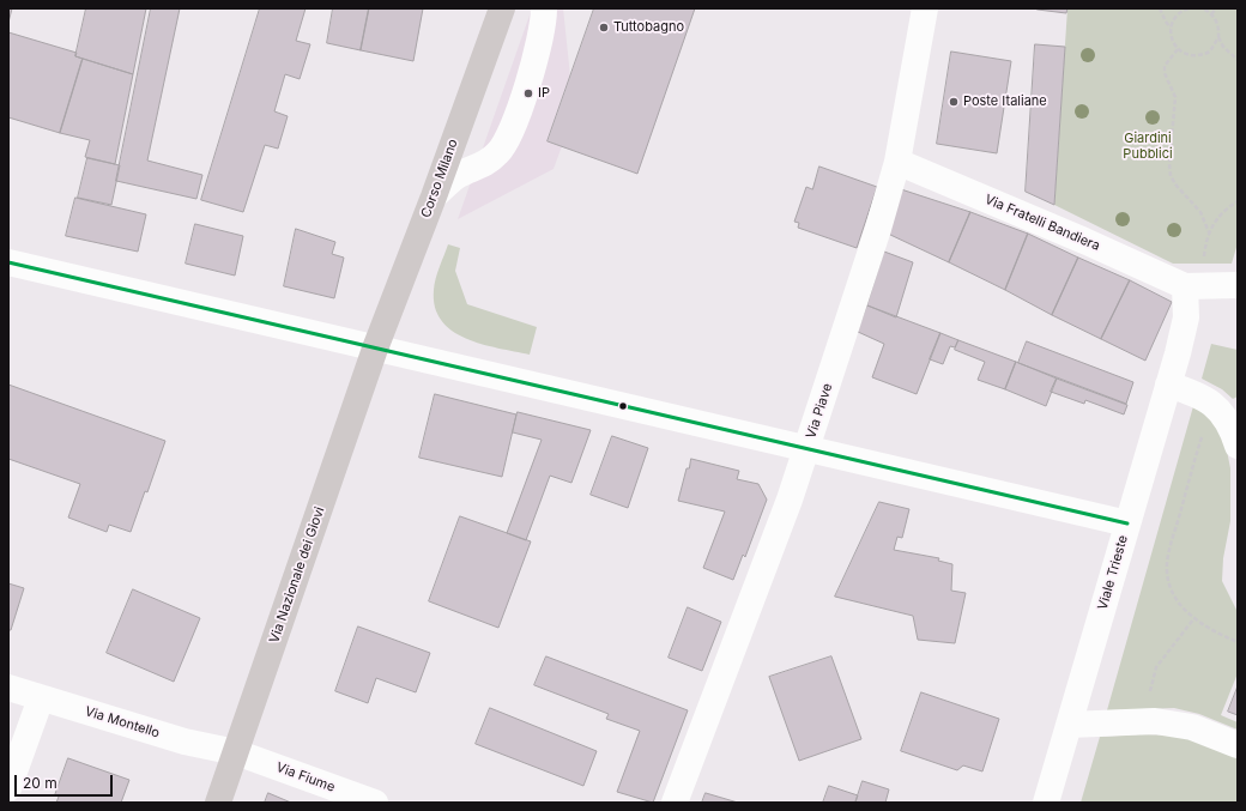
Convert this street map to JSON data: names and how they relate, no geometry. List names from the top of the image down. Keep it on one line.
{"streets":{"main road":["Corso Milano","Via Nazionale dei Giovi"],"street":["Via Fratelli Bandiera","Via Piave","Viale Trieste","Via Montello","Via Fiume"]},"crossings":[["Corso Milano","Via Nazionale dei Giovi"],["Via Fratelli Bandiera","Via Piave"],["Via Fratelli Bandiera","Viale Trieste"],["Via Nazionale dei Giovi","Via Montello"],["Via Nazionale dei Giovi","Via Fiume"],["Via Montello","Via Fiume"]],"parks":["Giardini Pubblici"],"places":["Tuttobagno","IP","Poste Italiane"],"scale_bar":"20 m"}
